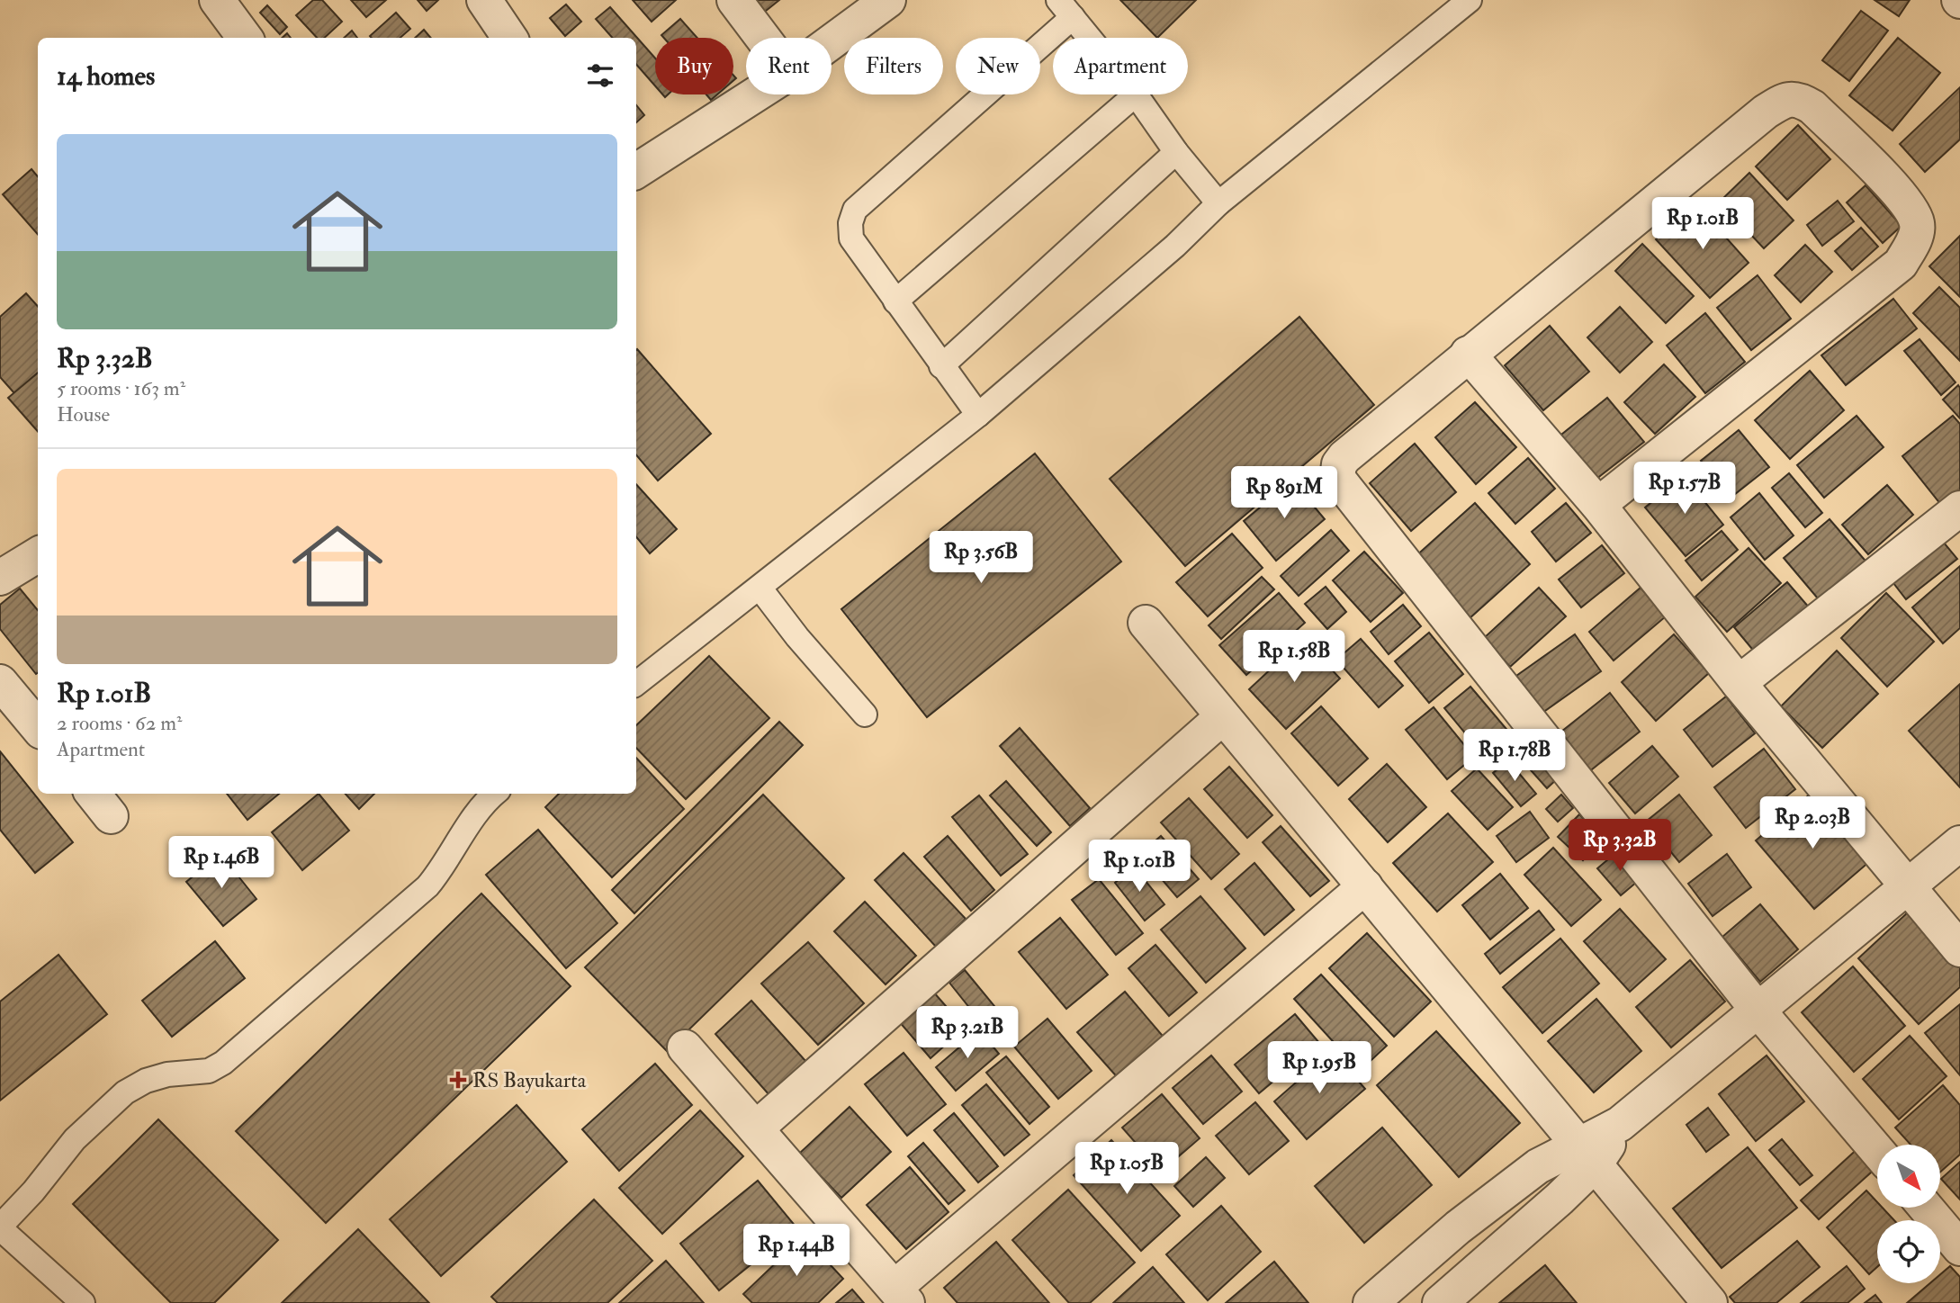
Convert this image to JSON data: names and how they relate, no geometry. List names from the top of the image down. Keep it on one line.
{"places":{"health":["RS Bayukarta"]},"north":"bottom right","page":{"chip":["Buy","Rent","Filters","New","Apartment"],"heading":"14 homes","list":[{"name":"Rp 3.32B","note":"5 rooms · 163 m² · House"},{"name":"Rp 1.01B","note":"2 rooms · 62 m² · Apartment"}],"price":["Rp 1.01B","Rp 1.57B","Rp 891M","Rp 3.56B","Rp 1.58B","Rp 1.78B","Rp 2.03B","Rp 3.32B","Rp 1.46B","Rp 1.01B","Rp 3.21B","Rp 1.95B","Rp 1.05B","Rp 1.44B"]}}
